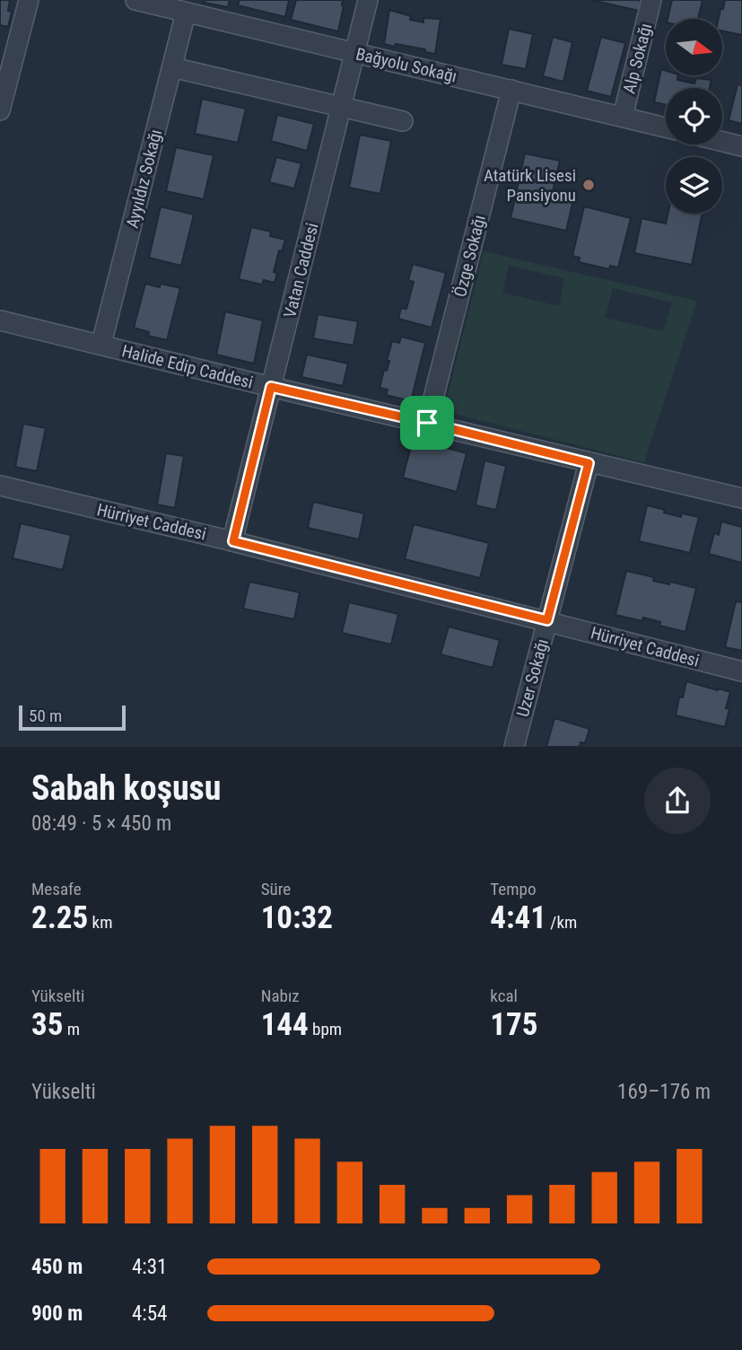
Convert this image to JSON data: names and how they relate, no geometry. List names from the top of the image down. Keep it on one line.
{"streets":{"street":["Alp Sokağı","Bağyolu Sokağı","Ayyıldız Sokağı","Özge Sokağı","Vatan Caddesi","Halide Edip Caddesi","Hürriyet Caddesi","Uzer Sokağı"]},"crossings":[["Alp Sokağı","Bağyolu Sokağı"],["Bağyolu Sokağı","Ayyıldız Sokağı"],["Bağyolu Sokağı","Özge Sokağı"],["Bağyolu Sokağı","Vatan Caddesi"],["Ayyıldız Sokağı","Halide Edip Caddesi"],["Özge Sokağı","Halide Edip Caddesi"],["Vatan Caddesi","Halide Edip Caddesi"],["Vatan Caddesi","Hürriyet Caddesi"],["Halide Edip Caddesi","Uzer Sokağı"],["Hürriyet Caddesi","Uzer Sokağı"]],"places":["Atatürk Lisesi Pansiyonu"],"scale_bar":"50 m","north":"right","page":{"scale":"50 m","heading":["Sabah koşusu","08:49 · 5 × 450 m"],"stats":[["Mesafe","2.25 km"],["Süre","10:32"],["Tempo","4:41 /km"],["Yükselti","35 m"],["Nabız","144 bpm"],["kcal","175"]],"chart":["Yükselti","169–176 m"],"list":[{"name":"450 m","note":"4:31"},{"name":"900 m","note":"4:54"}]}}
